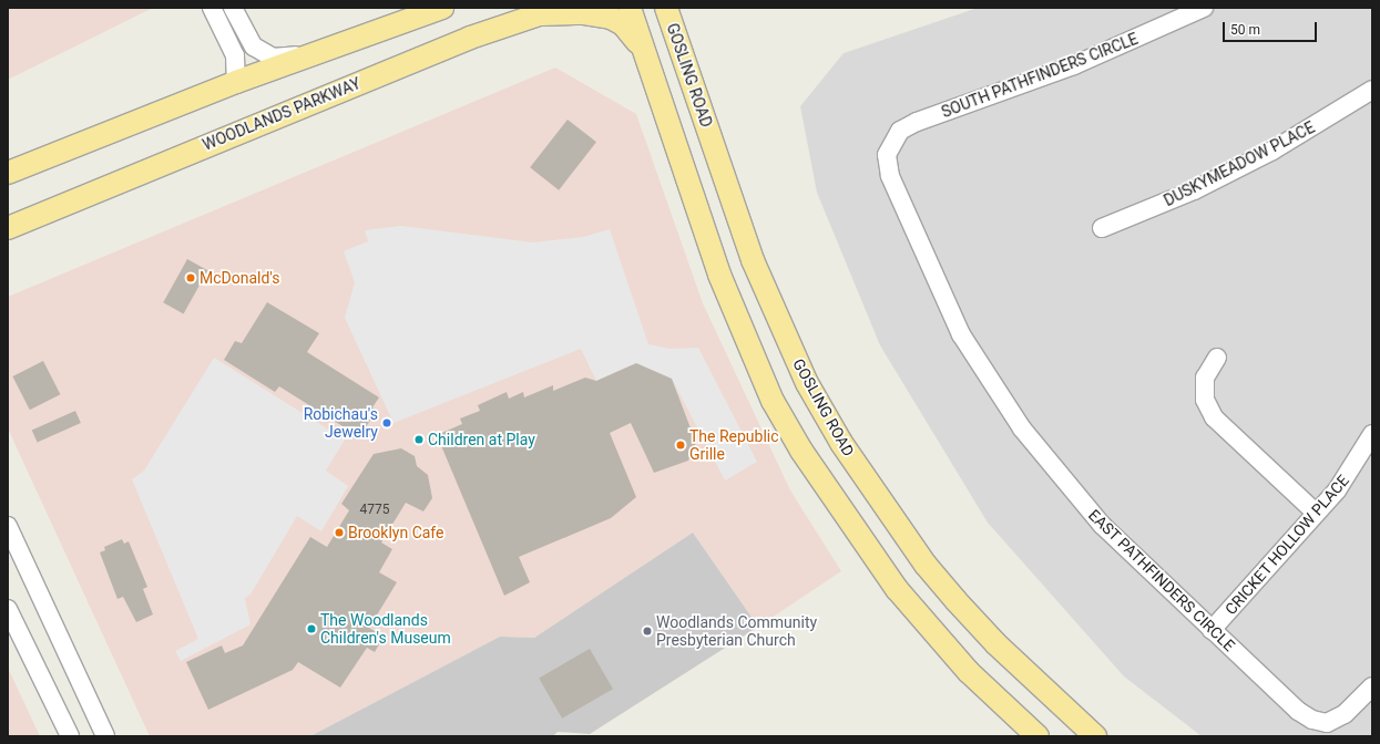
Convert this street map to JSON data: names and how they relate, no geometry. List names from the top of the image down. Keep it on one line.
{"streets":{"main road":["GOSLING ROAD","WOODLANDS PARKWAY"],"street":["SOUTH PATHFINDERS CIRCLE","DUSKYMEADOW PLACE","CRICKET HOLLOW PLACE","EAST PATHFINDERS CIRCLE"]},"crossings":[["SOUTH PATHFINDERS CIRCLE","EAST PATHFINDERS CIRCLE"],["CRICKET HOLLOW PLACE","EAST PATHFINDERS CIRCLE"]],"places":["McDonald's","Robichau's Jewelry","Children at Play","The Republic Grille","Brooklyn Cafe","The Woodlands Children's Museum","Woodlands Community Presbyterian Church"],"house_numbers":["4775"],"scale_bar":"50 m"}
